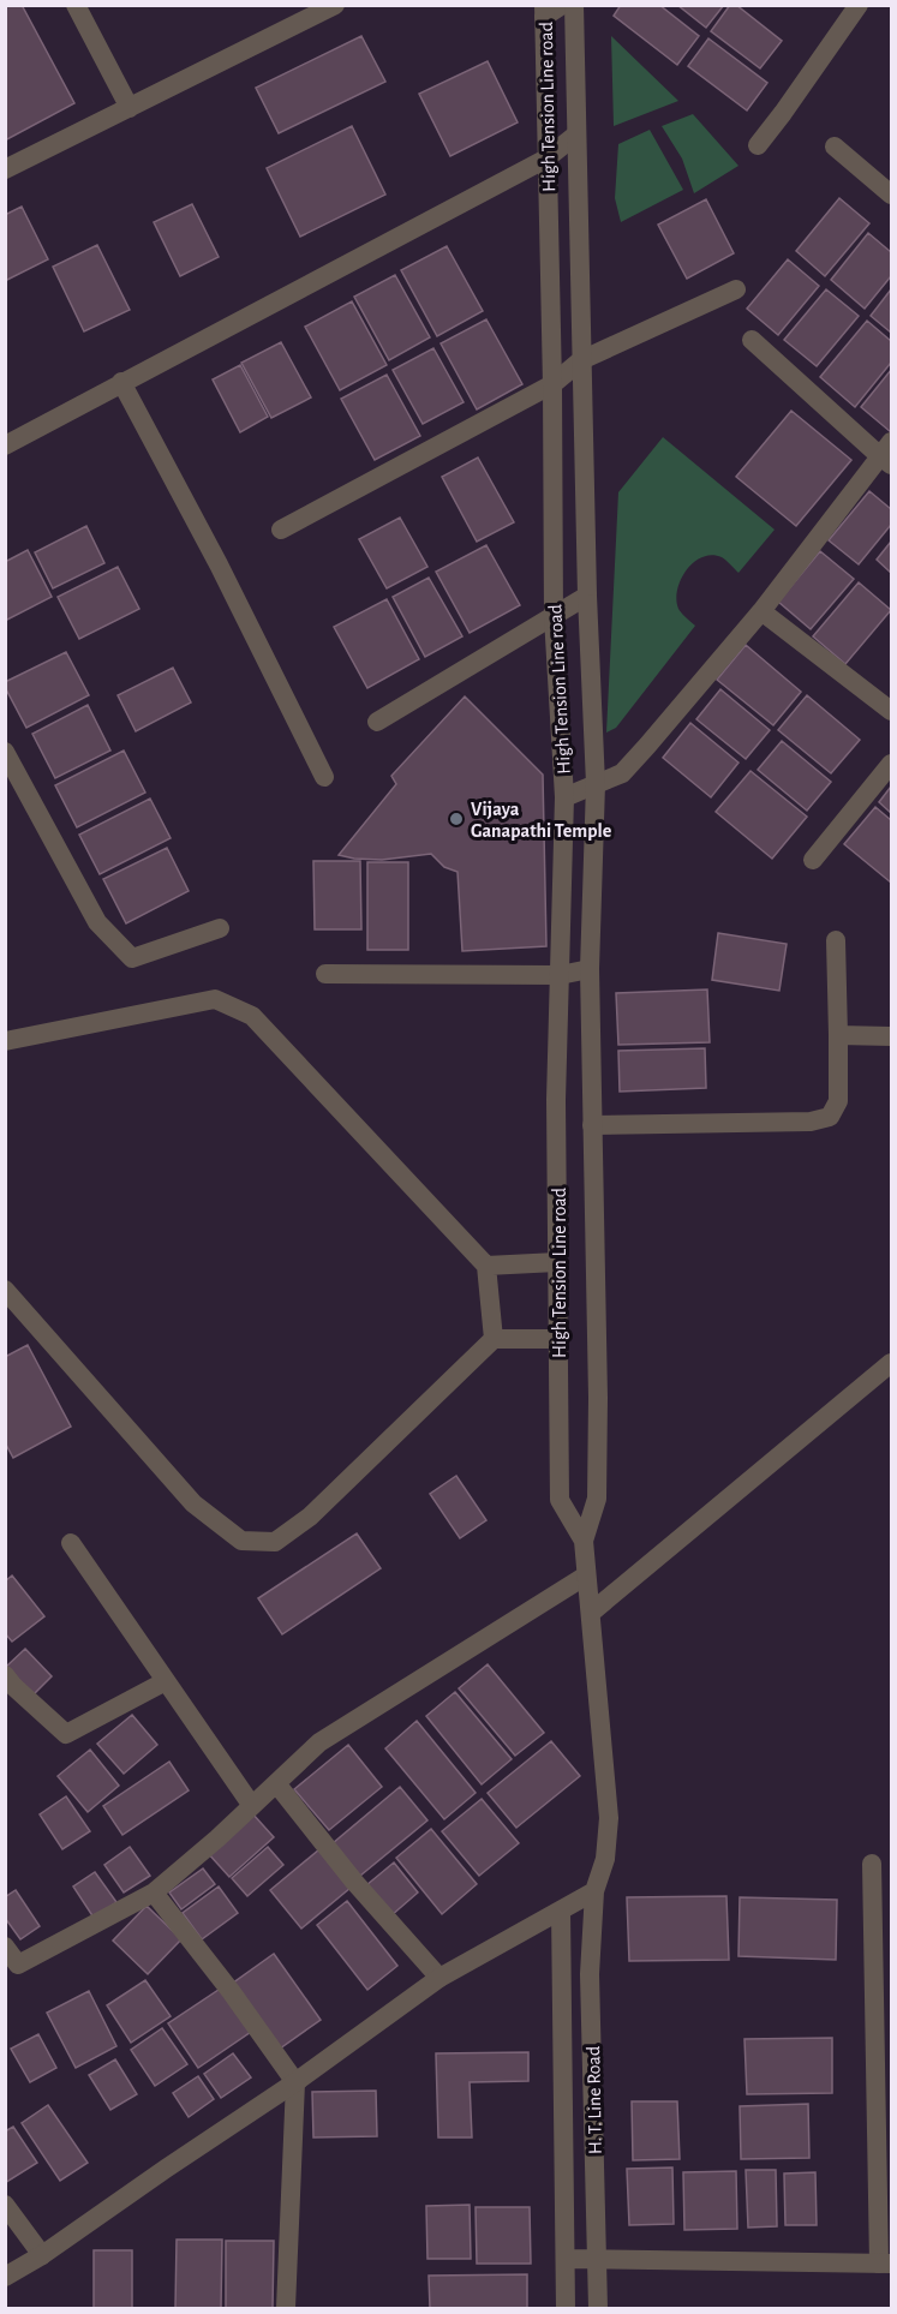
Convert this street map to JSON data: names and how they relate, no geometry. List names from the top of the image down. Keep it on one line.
{"streets":{"street":["High Tension Line road","H. T. Line Road"]},"crossings":[["High Tension Line road","H. T. Line Road"]],"places":["Vijaya Ganapathi Temple"]}
